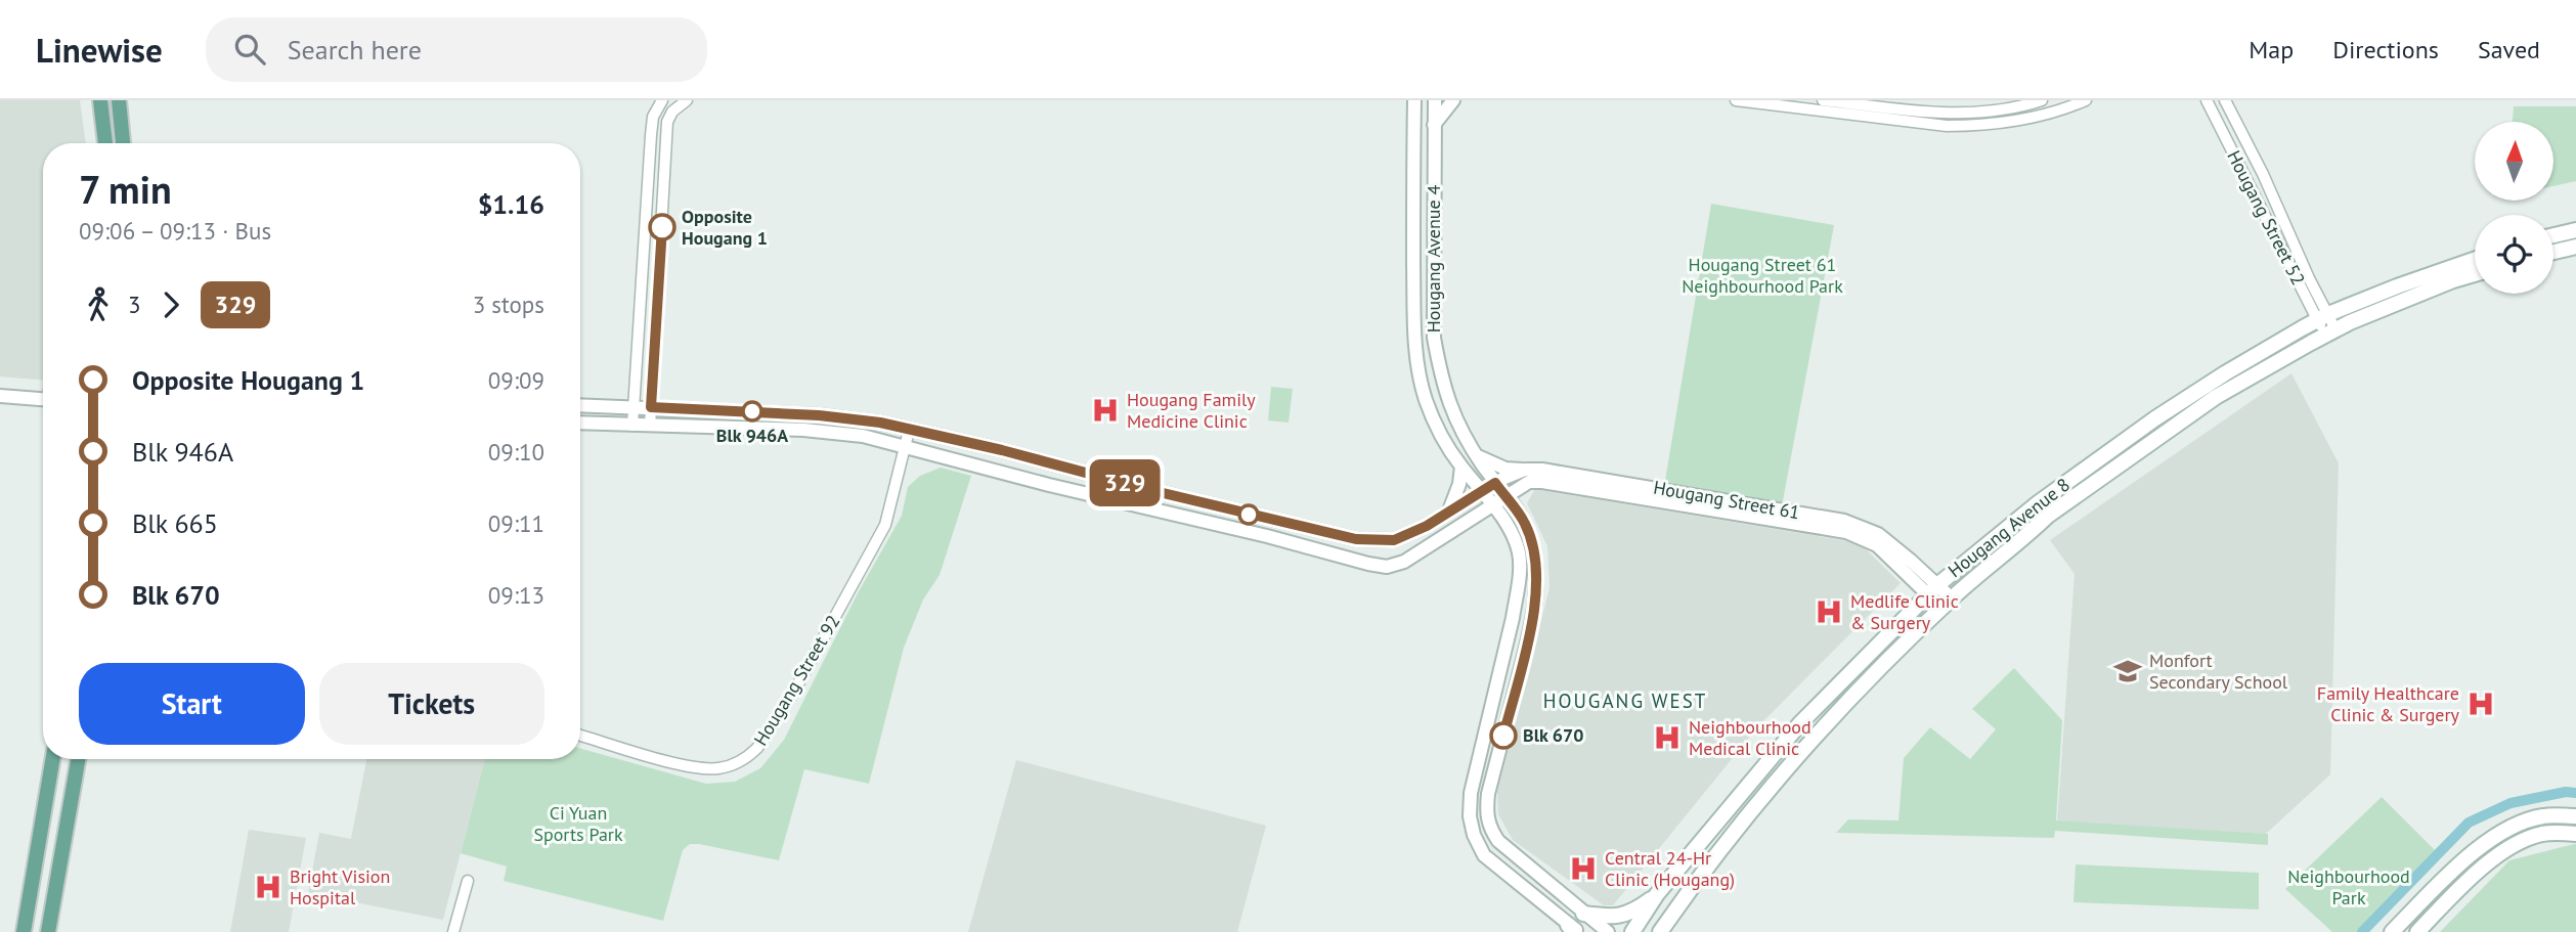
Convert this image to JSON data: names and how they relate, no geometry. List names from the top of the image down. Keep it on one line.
{"streets":{"main road":["Hougang Avenue 8"],"street":["Hougang Street 52","Hougang Avenue 4","Hougang Street 61","Hougang Street 92"]},"crossings":[["Hougang Street 52","Hougang Avenue 8"],["Hougang Avenue 4","Hougang Street 61"],["Hougang Street 61","Hougang Avenue 8"]],"districts":["HOUGANG WEST"],"parks":["Hougang Street 61 Neighbourhood Park","Ci Yuan Sports Park","Neighbourhood Park"],"places":{"other":["Opposite Hougang 1","Blk 946A","Blk 670"],"hospital":["Hougang Family Medicine Clinic","Medlife Clinic & Surgery","Family Healthcare Clinic & Surgery","Neighbourhood Medical Clinic","Central 24-Hr Clinic (Hougang)","Bright Vision Hospital"],"school or university":["Monfort Secondary School"]},"lines":["bus line 329"],"north":"top","page":{"header":"Linewise","search":"Search here","nav":["Map","Directions","Saved"],"on_map":"329","heading":["7 min","09:06 – 09:13 · Bus","$1.16"],"legs":["3","329","3 stops"],"list":[{"name":"Opposite Hougang 1","value":"09:09"},{"name":"Blk 946A","value":"09:10"},{"name":"Blk 665","value":"09:11"},{"name":"Blk 670","value":"09:13"}],"buttons":["Start","Tickets"]}}
